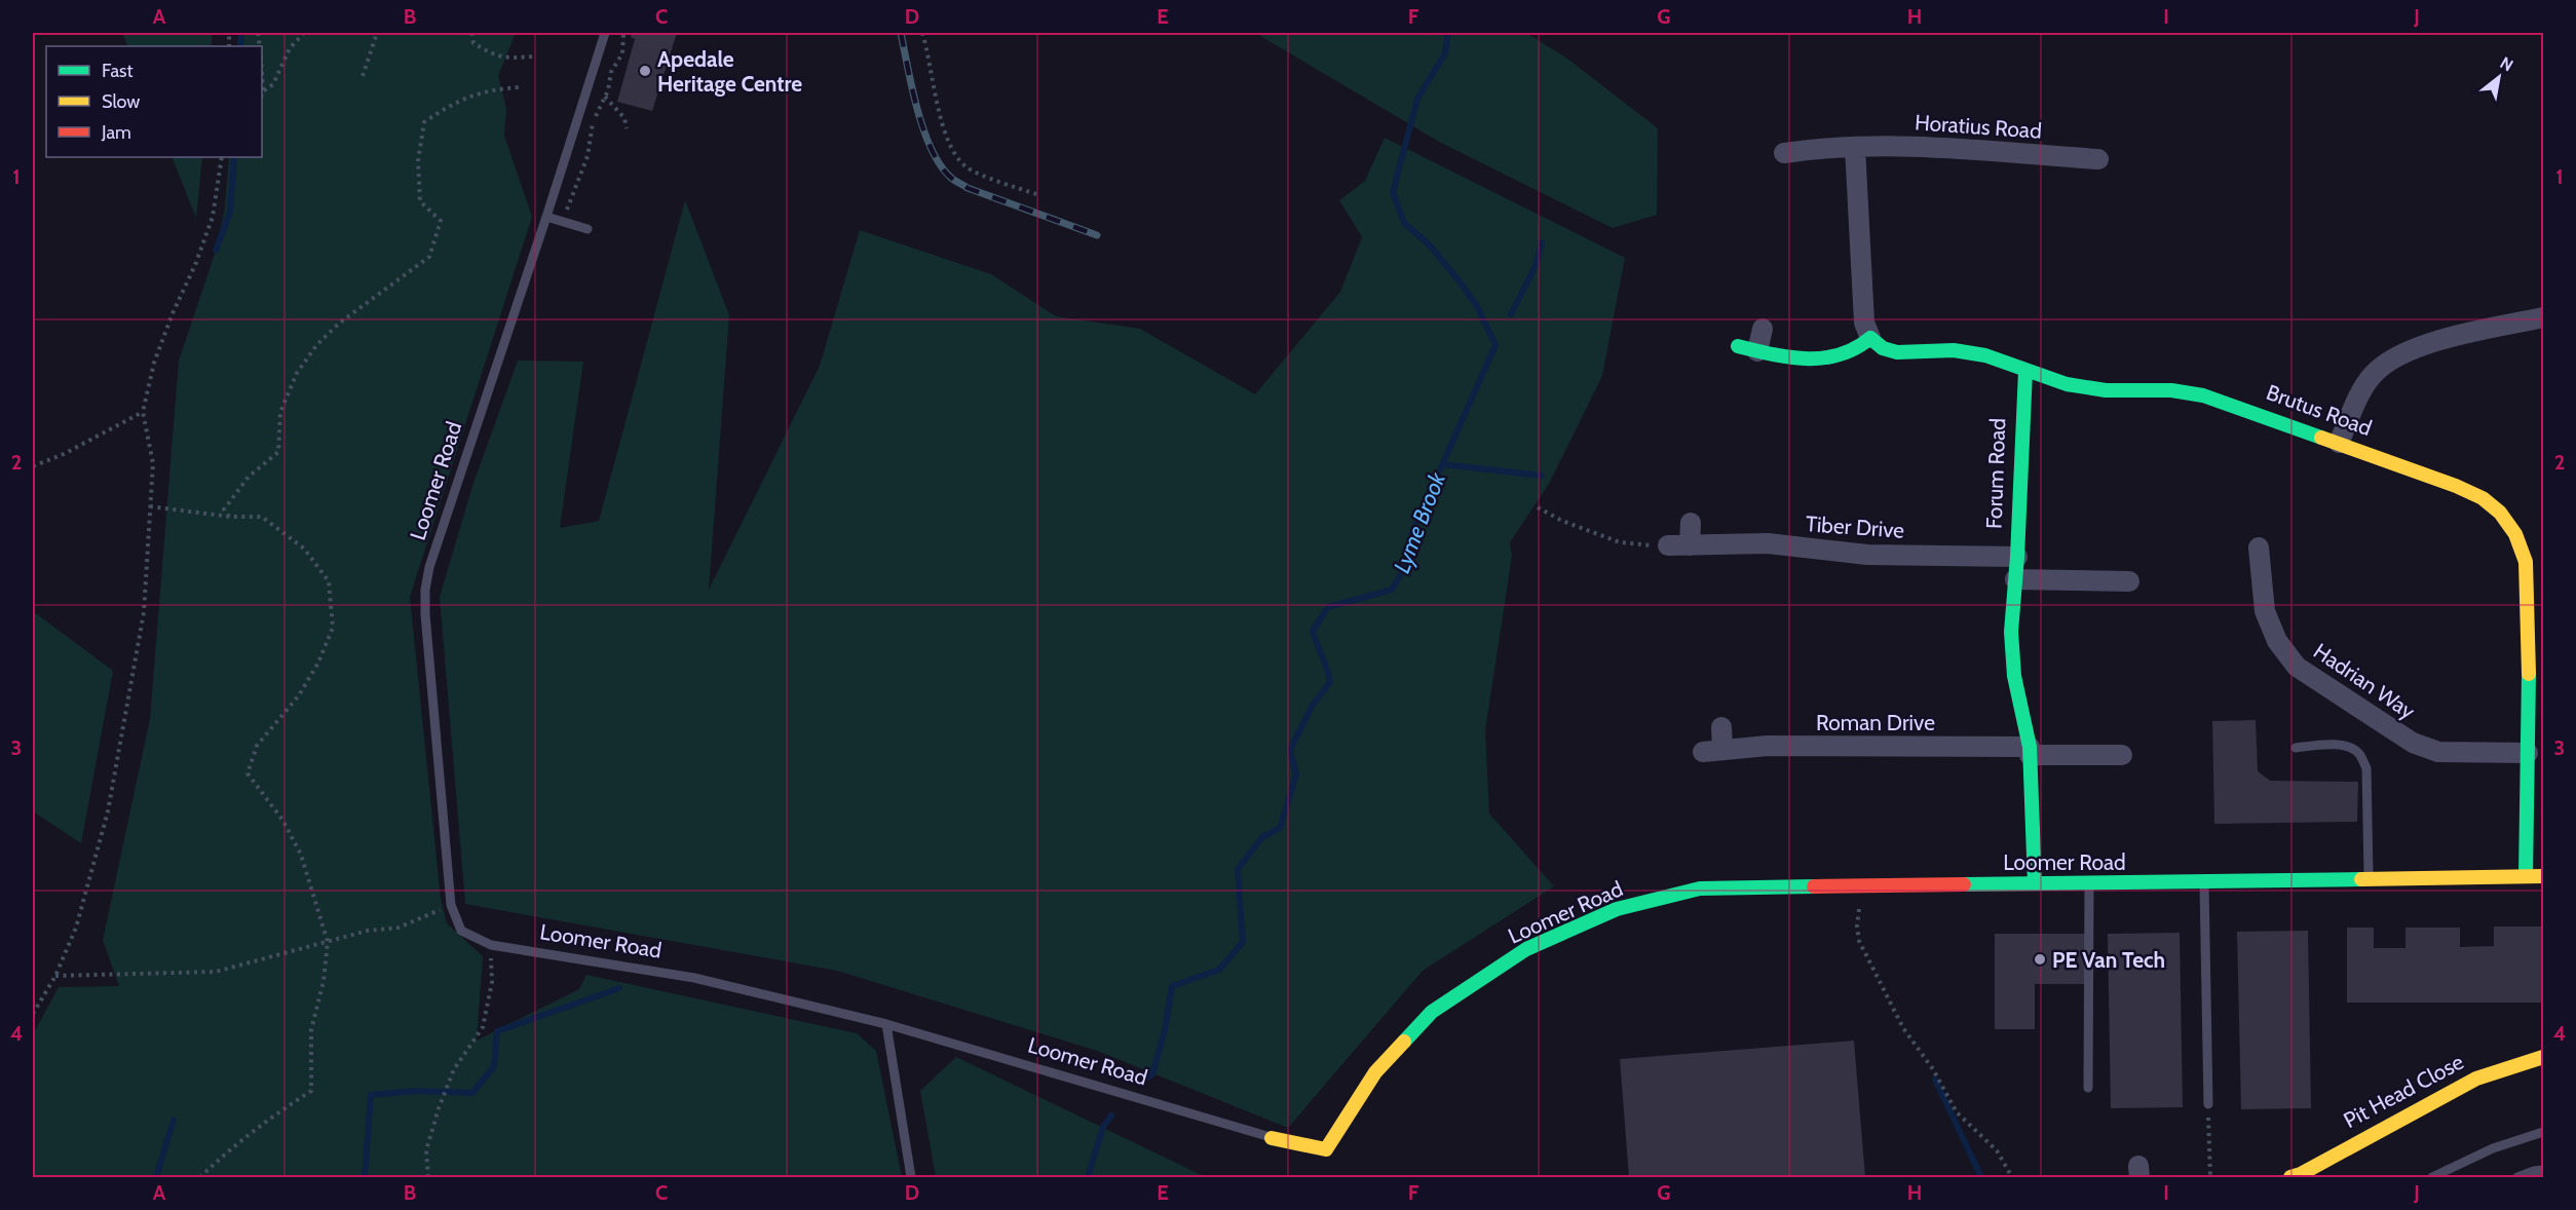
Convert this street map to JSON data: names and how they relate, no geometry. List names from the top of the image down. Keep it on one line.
{"streets":{"street":["Horatius Road","Brutus Road","Forum Road","Loomer Road","Tiber Drive","Hadrian Way","Roman Drive","Pit Head Close"]},"crossings":[["Brutus Road","Forum Road"],["Brutus Road","Loomer Road"],["Brutus Road","Hadrian Way"],["Forum Road","Loomer Road"],["Forum Road","Tiber Drive"],["Forum Road","Roman Drive"]],"water":["Lyme Brook"],"places":["Apedale Heritage Centre","PE Van Tech"],"legend":["Fast","Slow","Jam"],"north":"top right","grid":{"columns":["A","B","C","D","E","F","G","H","I","J"],"rows":["1","2","3","4"]}}
